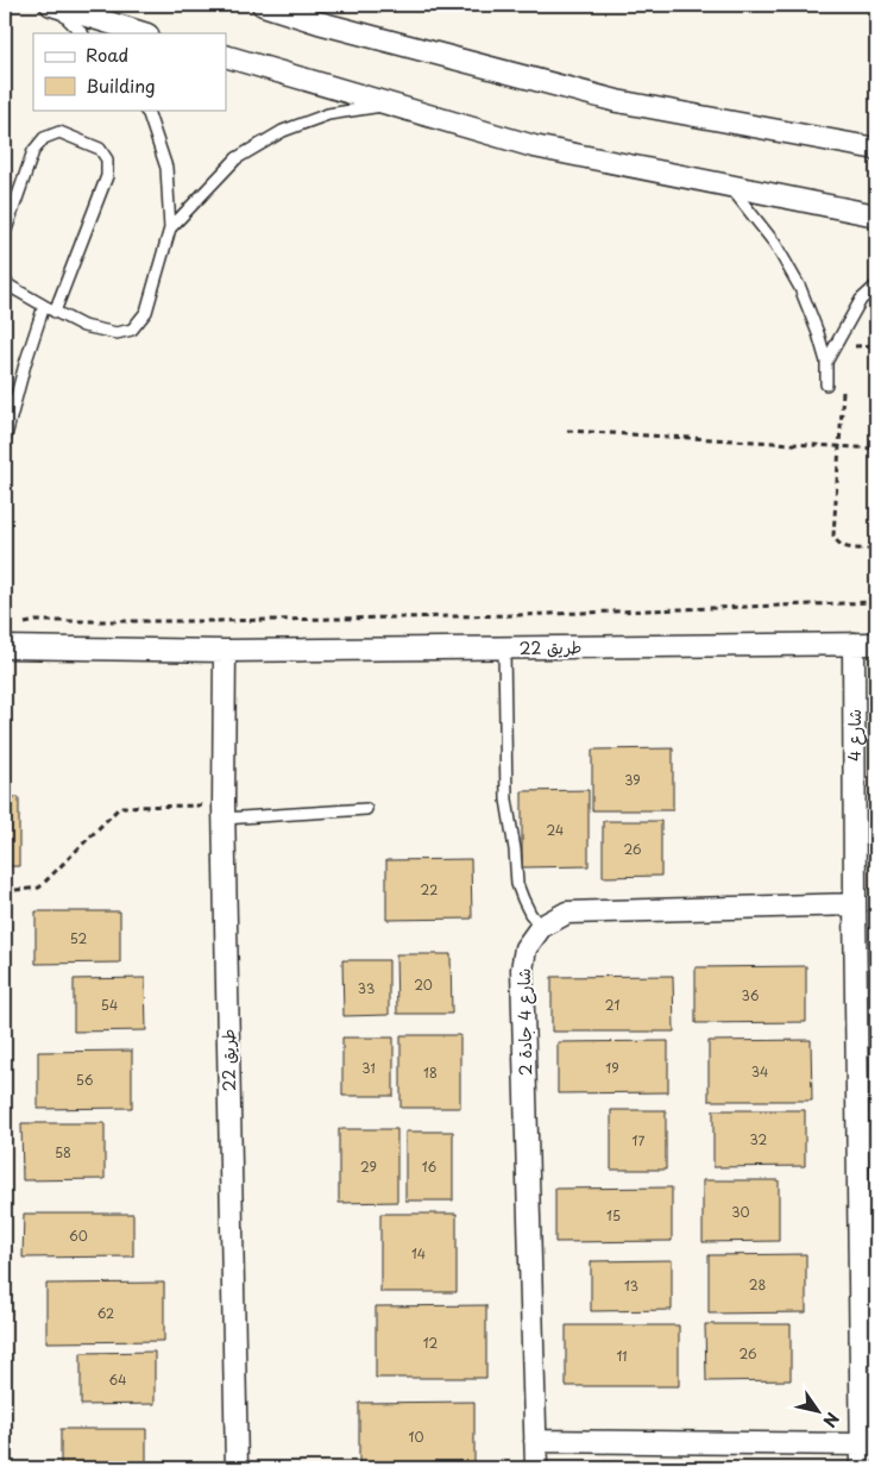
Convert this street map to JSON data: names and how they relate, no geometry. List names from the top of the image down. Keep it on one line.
{"streets":{"street":["طريق 22","شارع 4","شارع 4 جادة 2"]},"crossings":[["طريق 22","شارع 4"],["شارع 4","شارع 4 جادة 2"]],"house_numbers":["39","24","26","22","52","20","33","36","54","21","31","19","34","18","56","32","17","58","29","16","30","15","60","14","28","13","62","12","26","11","64","10"],"legend":["Road","Building"],"north":"bottom right"}
